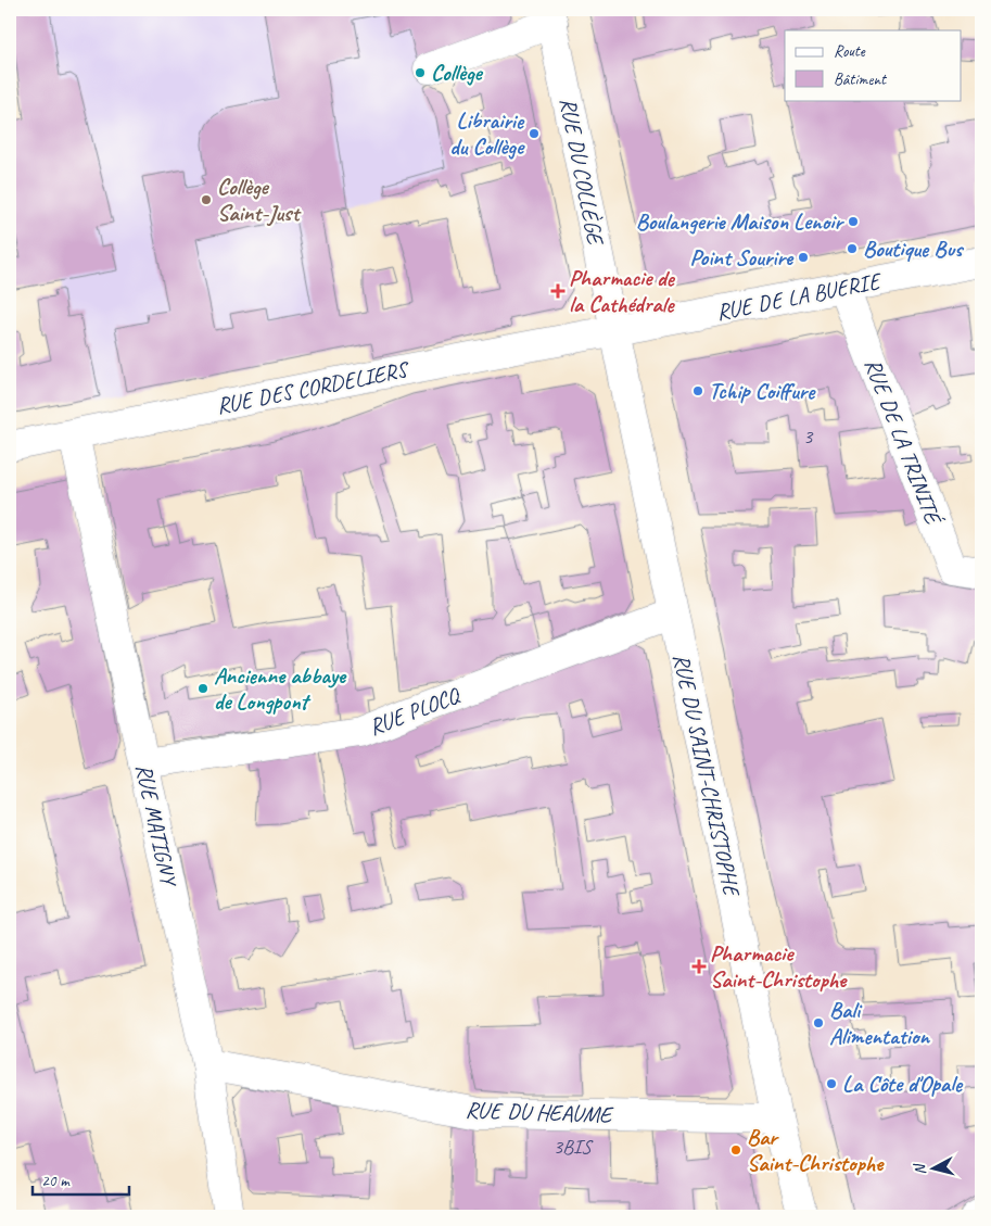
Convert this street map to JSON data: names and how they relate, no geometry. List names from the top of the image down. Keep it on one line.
{"streets":{"street":["RUE DU COLLÈGE","RUE DE LA BUERIE","RUE DES CORDELIERS","RUE DE LA TRINITÉ","RUE PLOCQ","RUE DU SAINT-CHRISTOPHE","RUE MATIGNY","RUE DU HEAUME"]},"crossings":[["RUE DU COLLÈGE","RUE DE LA BUERIE"],["RUE DU COLLÈGE","RUE DES CORDELIERS"],["RUE DU COLLÈGE","RUE DU SAINT-CHRISTOPHE"],["RUE DE LA BUERIE","RUE DES CORDELIERS"],["RUE DE LA BUERIE","RUE DE LA TRINITÉ"],["RUE DE LA BUERIE","RUE DU SAINT-CHRISTOPHE"],["RUE DES CORDELIERS","RUE DU SAINT-CHRISTOPHE"],["RUE DES CORDELIERS","RUE MATIGNY"],["RUE PLOCQ","RUE DU SAINT-CHRISTOPHE"],["RUE PLOCQ","RUE MATIGNY"],["RUE DU SAINT-CHRISTOPHE","RUE DU HEAUME"],["RUE MATIGNY","RUE DU HEAUME"]],"places":{"other":["Collège","Librairie du Collège","Collège Saint-Just","Boulangerie Maison Lenoir","Boutique Bus","Point Sourire","Tchip Coiffure","Ancienne abbaye de Longpont","Bali Alimentation","La Côte d'Opale","Bar Saint-Christophe"],"health":["Pharmacie de la Cathédrale","Pharmacie Saint-Christophe"]},"house_numbers":["3","3BIS"],"legend":["Route","Bâtiment"],"scale_bar":"20 m","north":"left"}
